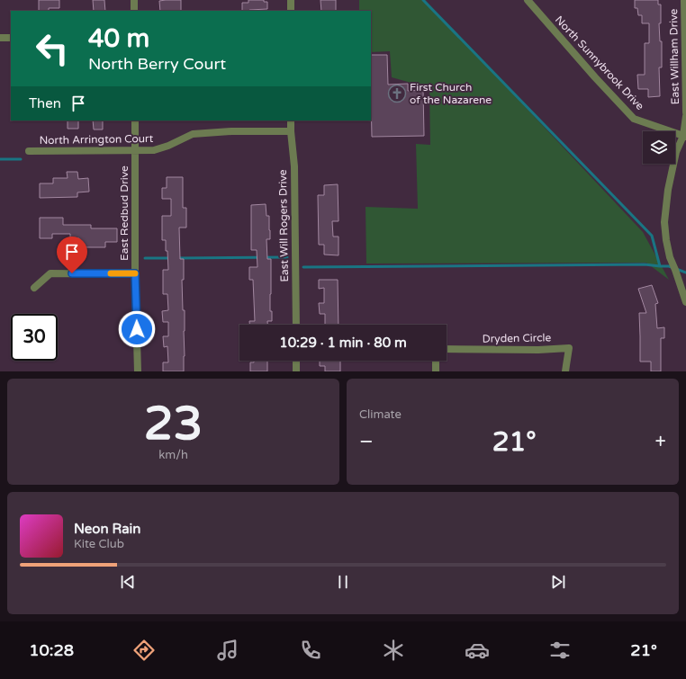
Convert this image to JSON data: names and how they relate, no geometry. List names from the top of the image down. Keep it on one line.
{"streets":{"street":["East Willham Drive","North Sunnybrook Drive","North Arrington Court","East Redbud Drive","East Will Rogers Drive","Dryden Circle"]},"crossings":[["East Willham Drive","North Sunnybrook Drive"],["North Arrington Court","East Redbud Drive"],["North Arrington Court","East Will Rogers Drive"]],"places":{"church":["First Church of the Nazarene"]},"page":{"turn":["40 m","North Berry Court"],"then":"Then","limit":"30","trip":"10:29 · 1 min · 80 m","tile":[["23","km/h"],"Climate"],"heat":["−","21°","+"],"song":["Neon Rain","Kite Club"],"tabs":["10:28","21°"]}}
